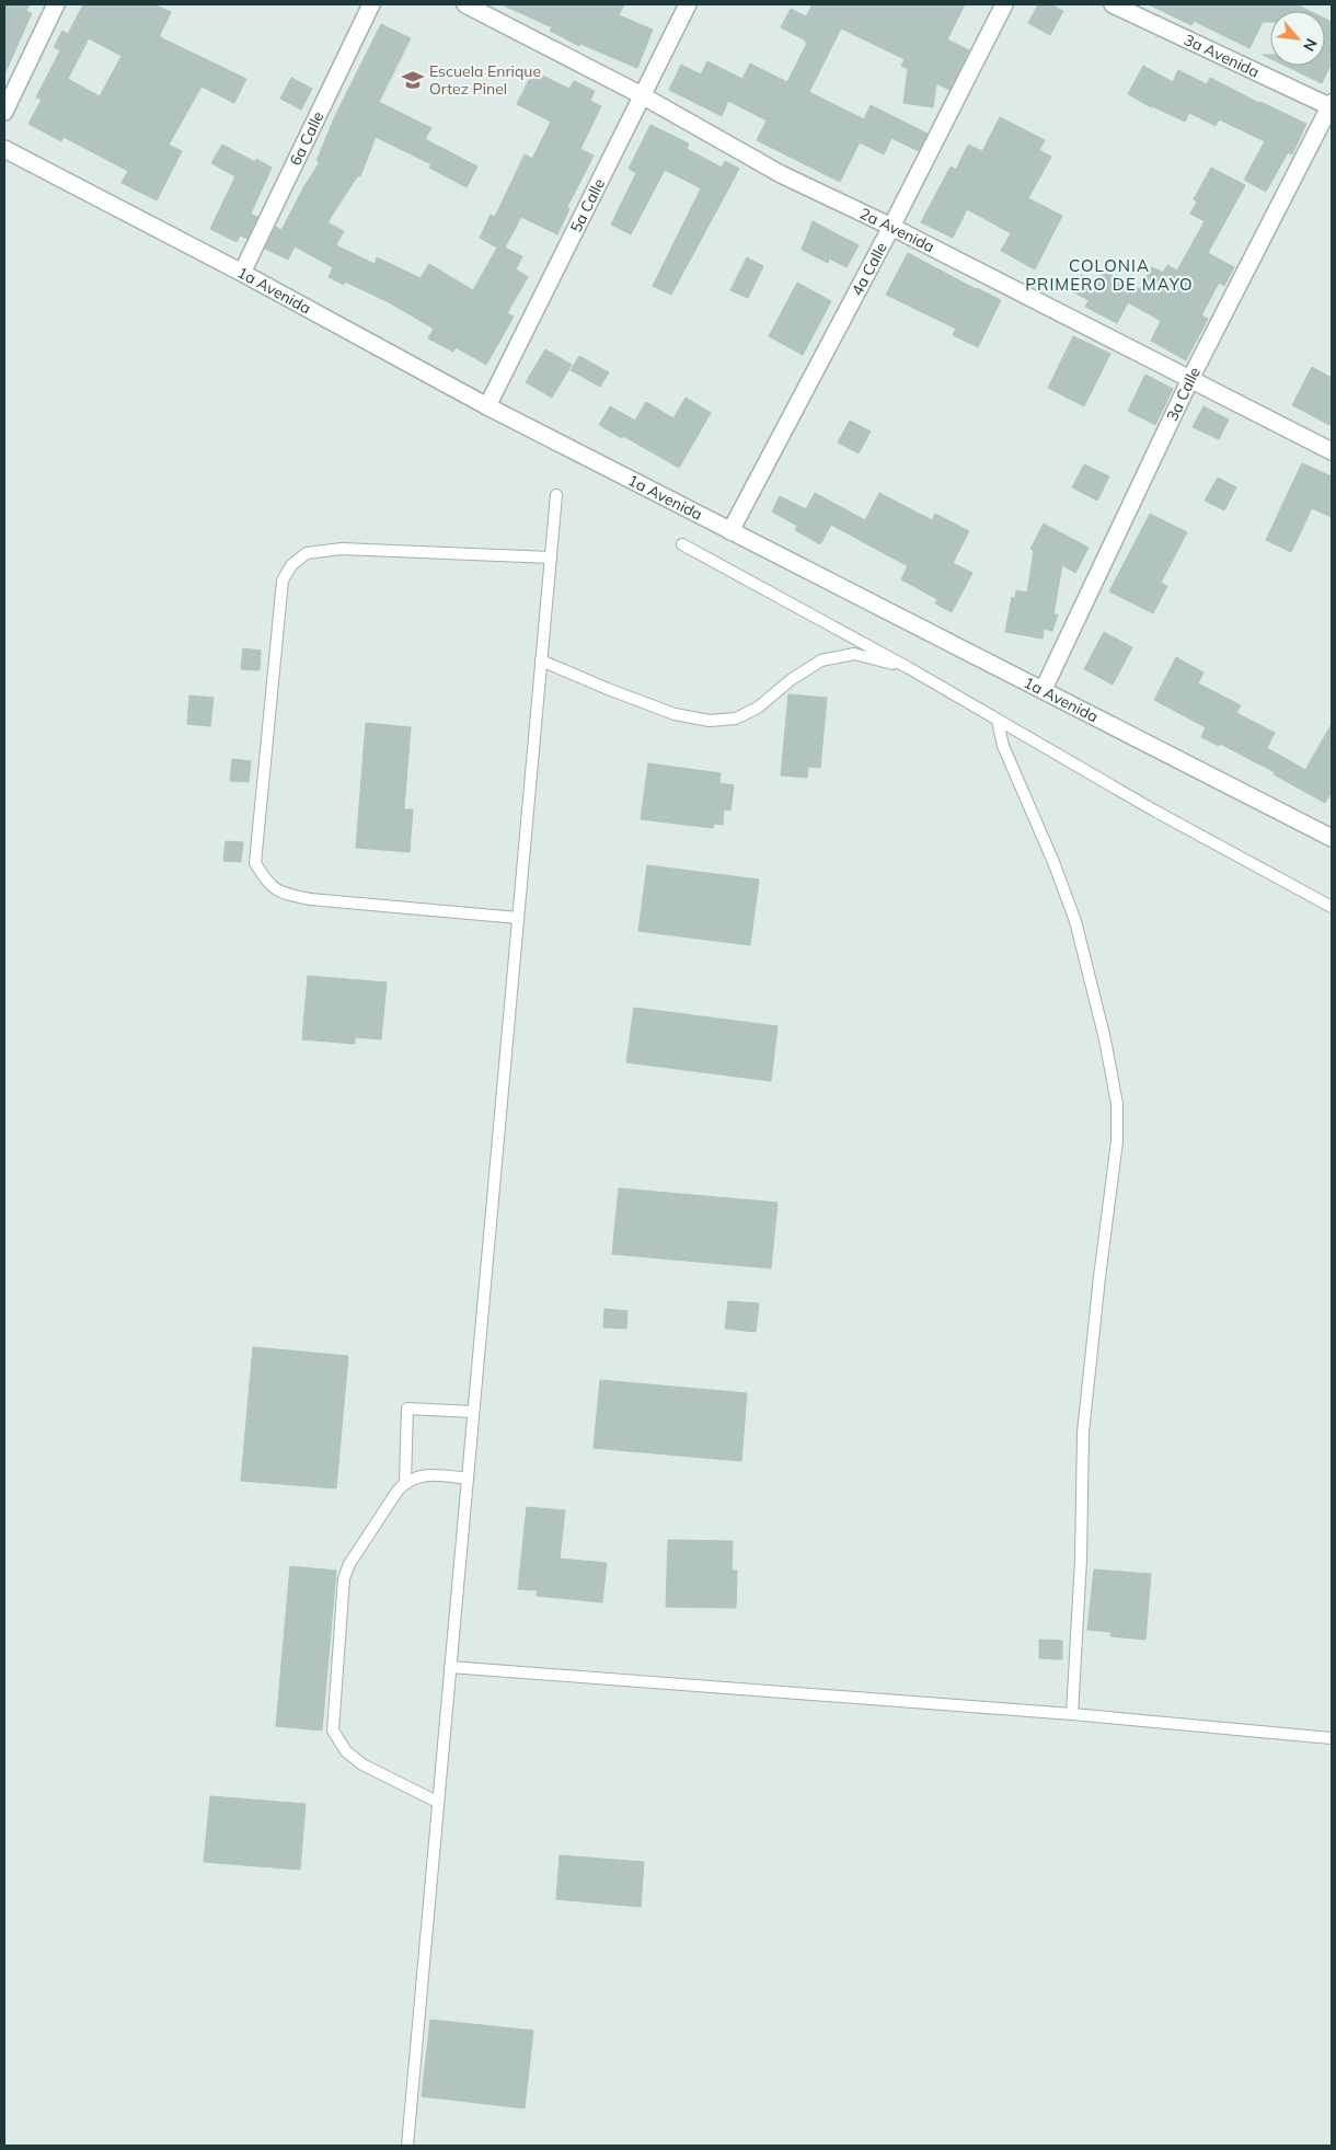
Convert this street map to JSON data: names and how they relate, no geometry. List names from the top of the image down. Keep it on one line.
{"streets":{"street":["3a Avenida","6a Calle","5a Calle","2a Avenida","4a Calle","1a Avenida","3a Calle"]},"crossings":[["3a Avenida","3a Calle"],["6a Calle","1a Avenida"],["5a Calle","2a Avenida"],["5a Calle","1a Avenida"],["2a Avenida","4a Calle"],["2a Avenida","3a Calle"],["4a Calle","1a Avenida"],["1a Avenida","3a Calle"]],"districts":["COLONIA PRIMERO DE MAYO"],"places":{"school or university":["Escuela Enrique Ortez Pinel"]},"north":"bottom right"}
